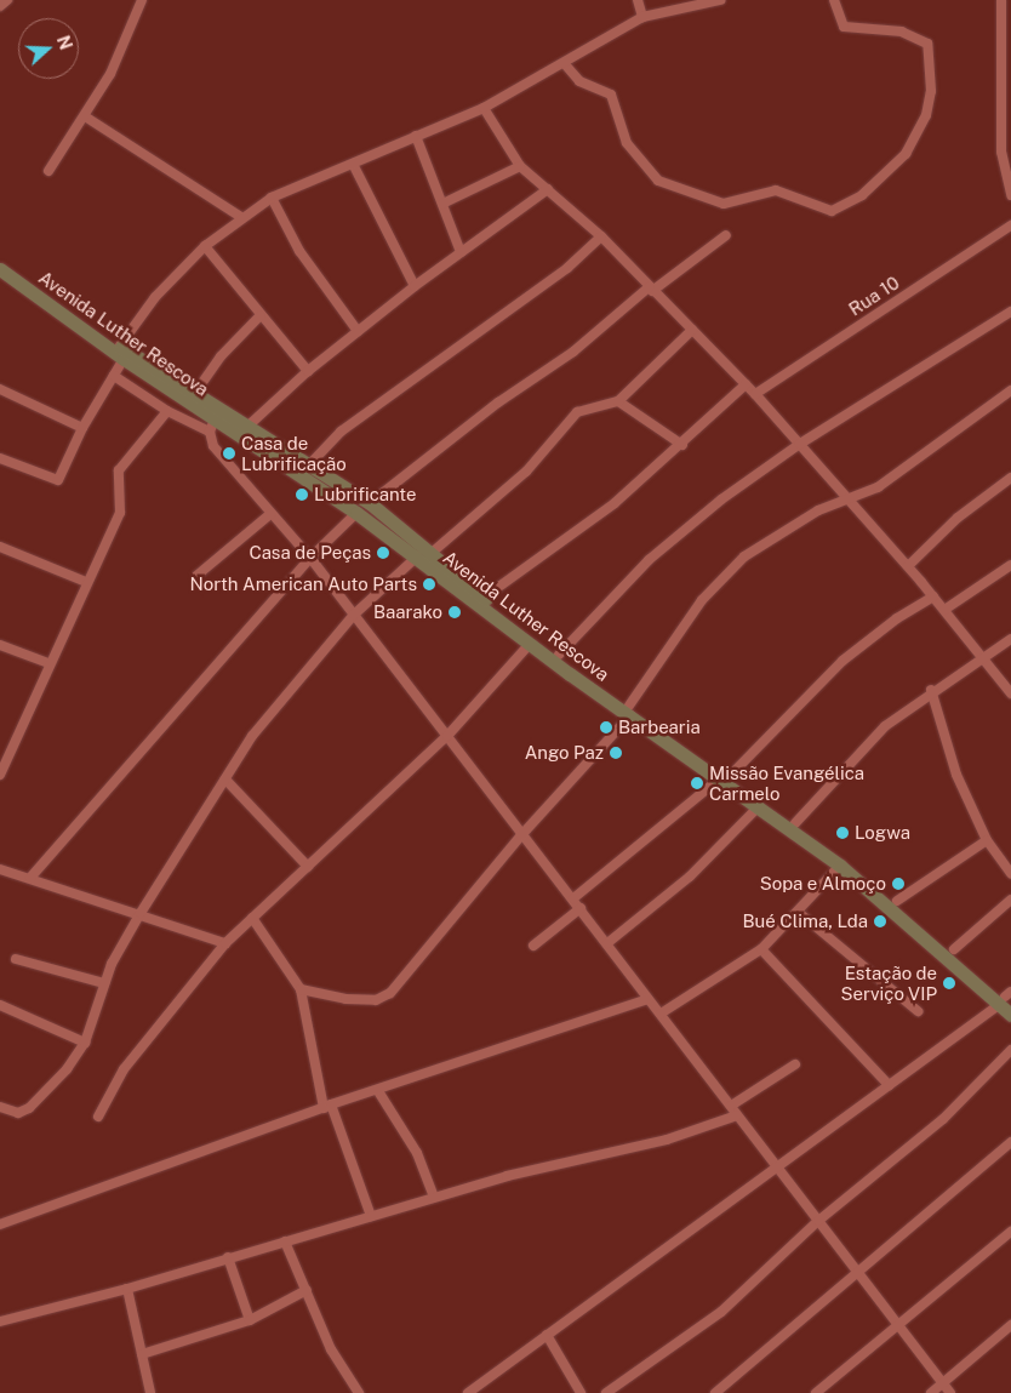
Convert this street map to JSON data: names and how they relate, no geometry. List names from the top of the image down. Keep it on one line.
{"streets":{"main road":["Avenida Luther Rescova"],"street":["Rua 10"]},"places":["Casa de Lubrificação","Lubrificante","Casa de Peças","North American Auto Parts","Baarako","Barbearia","Ango Paz","Missão Evangélica Carmelo","Logwa","Sopa e Almoço","Bué Clima, Lda","Estação de Serviço VIP"],"north":"right"}
